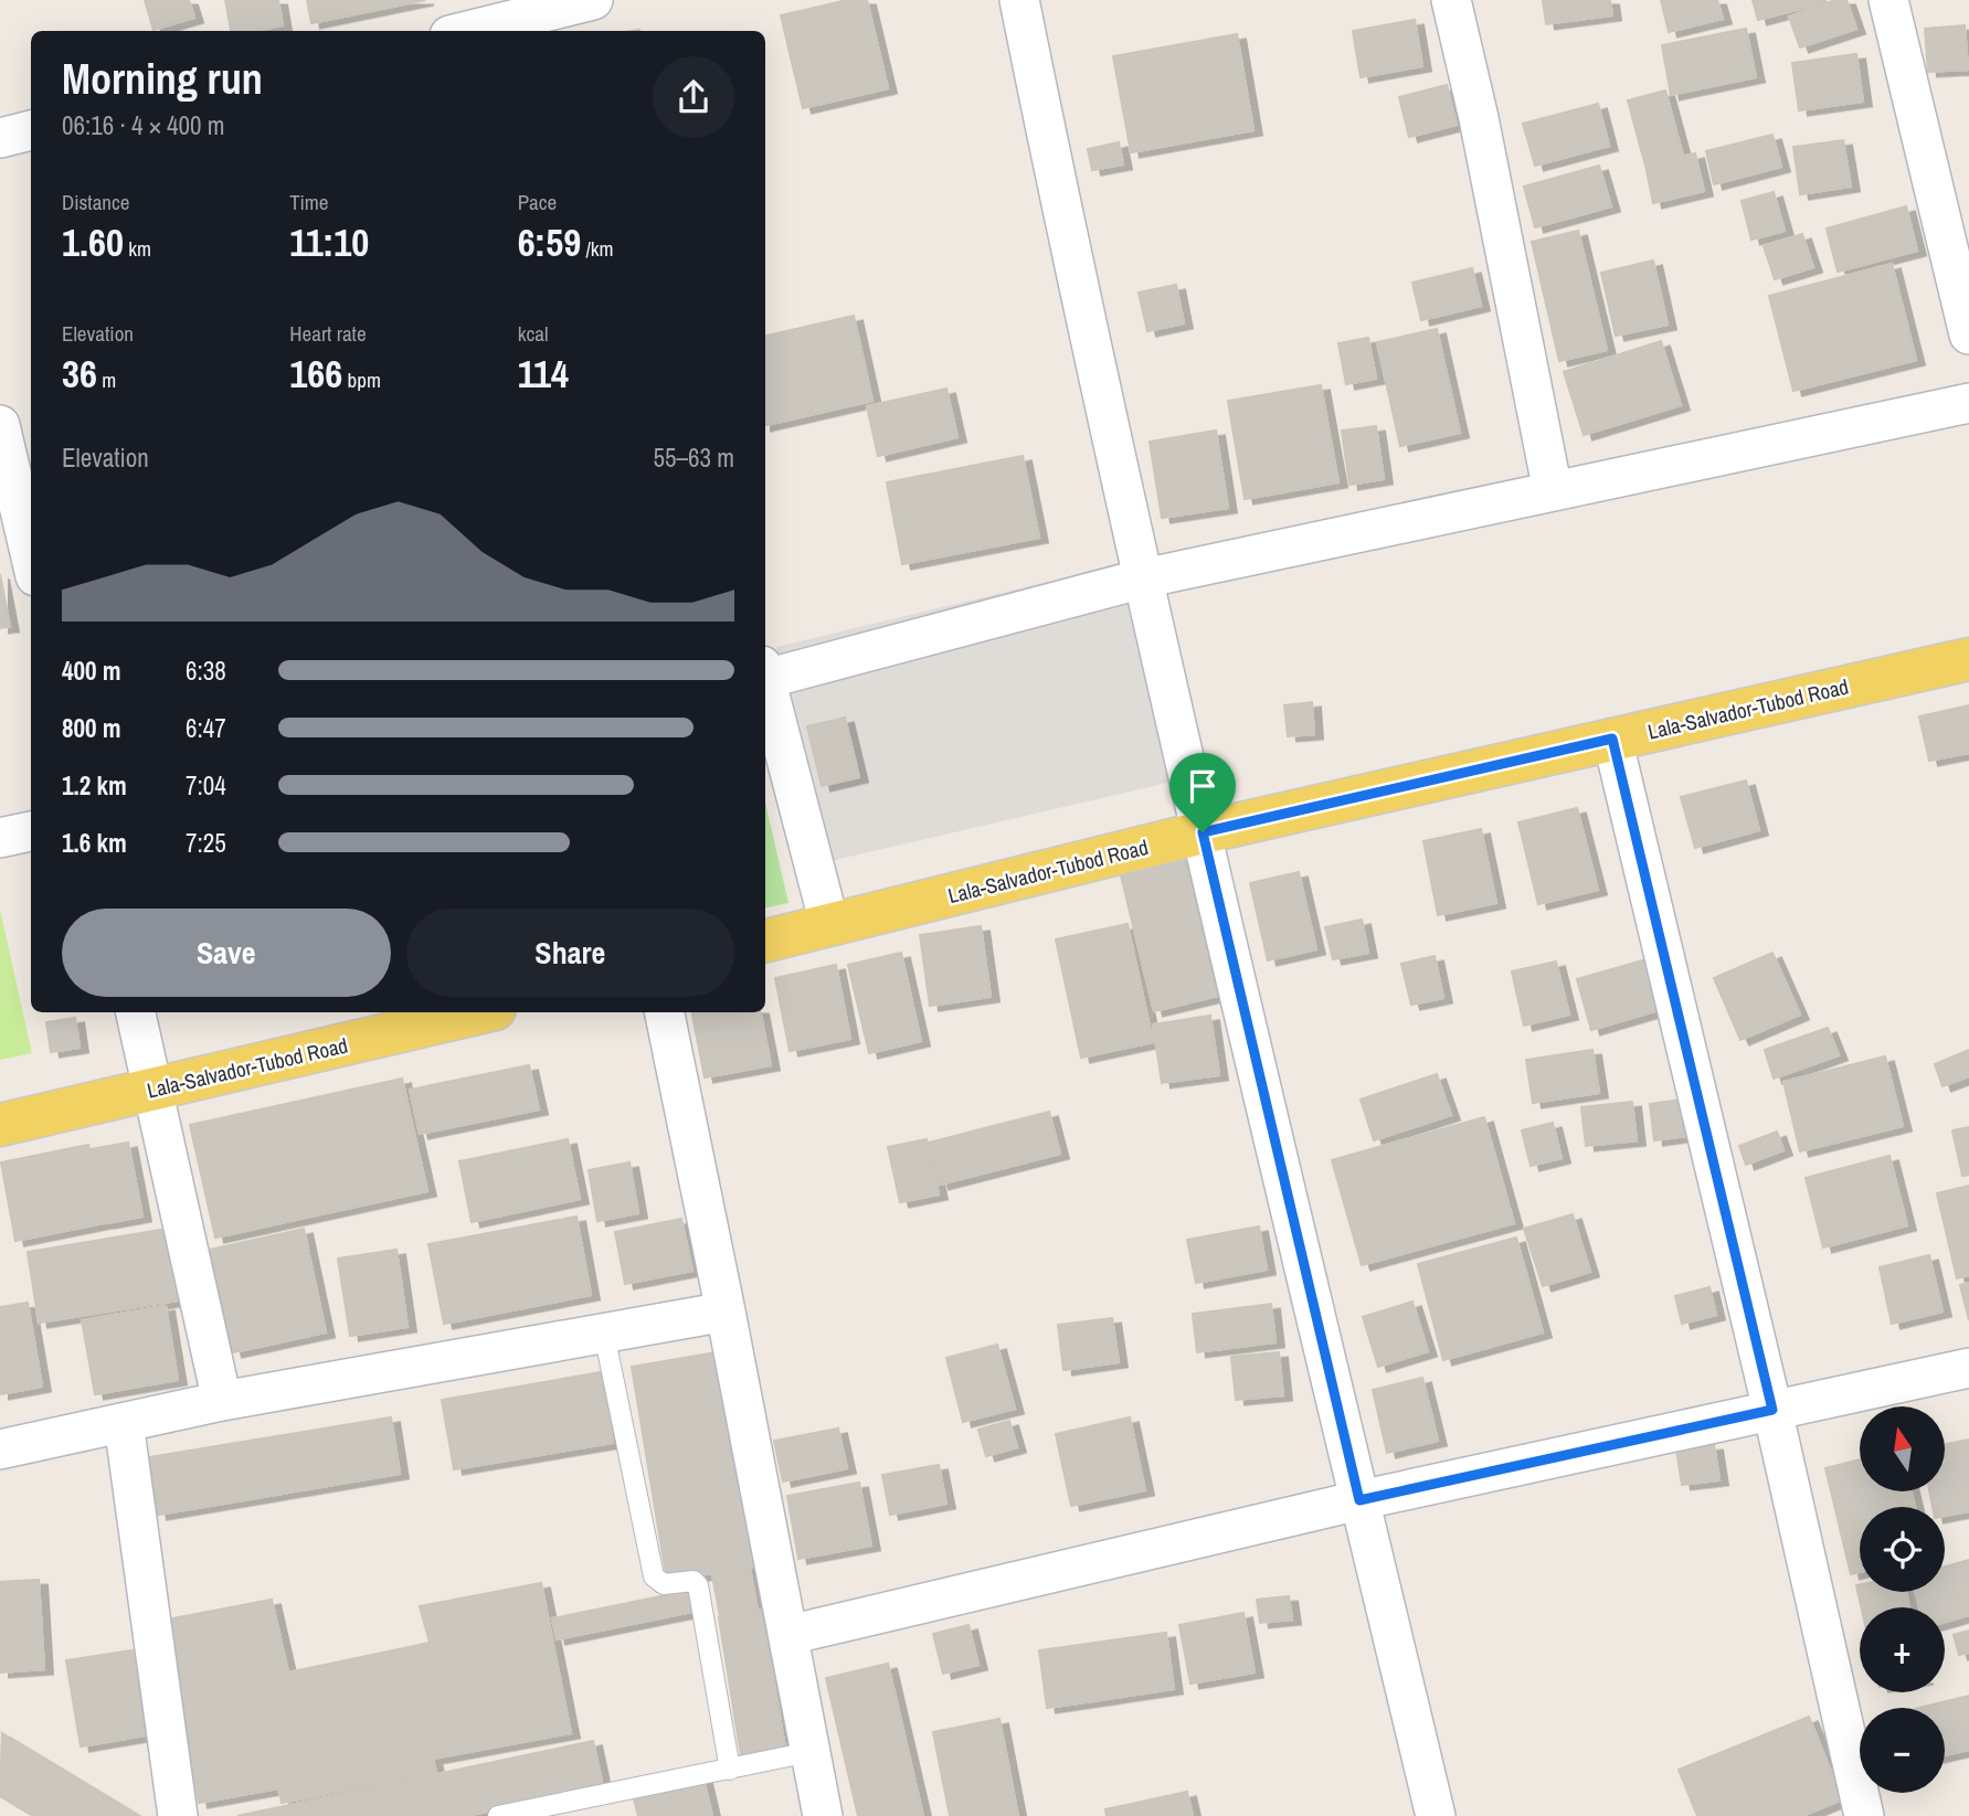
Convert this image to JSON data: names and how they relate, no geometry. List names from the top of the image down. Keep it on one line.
{"streets":{"main road":["Lala-Salvador-Tubod Road"]},"north":"top","page":{"heading":["Morning run","06:16 · 4 × 400 m"],"stats":[["Distance","1.60 km"],["Time","11:10"],["Pace","6:59 /km"],["Elevation","36 m"],["Heart rate","166 bpm"],["kcal","114"]],"chart":["Elevation","55–63 m"],"list":[{"name":"400 m","note":"6:38"},{"name":"800 m","note":"6:47"},{"name":"1.2 km","note":"7:04"},{"name":"1.6 km","note":"7:25"}],"buttons":["Save","Share"],"map_buttons":["+","−"]}}
